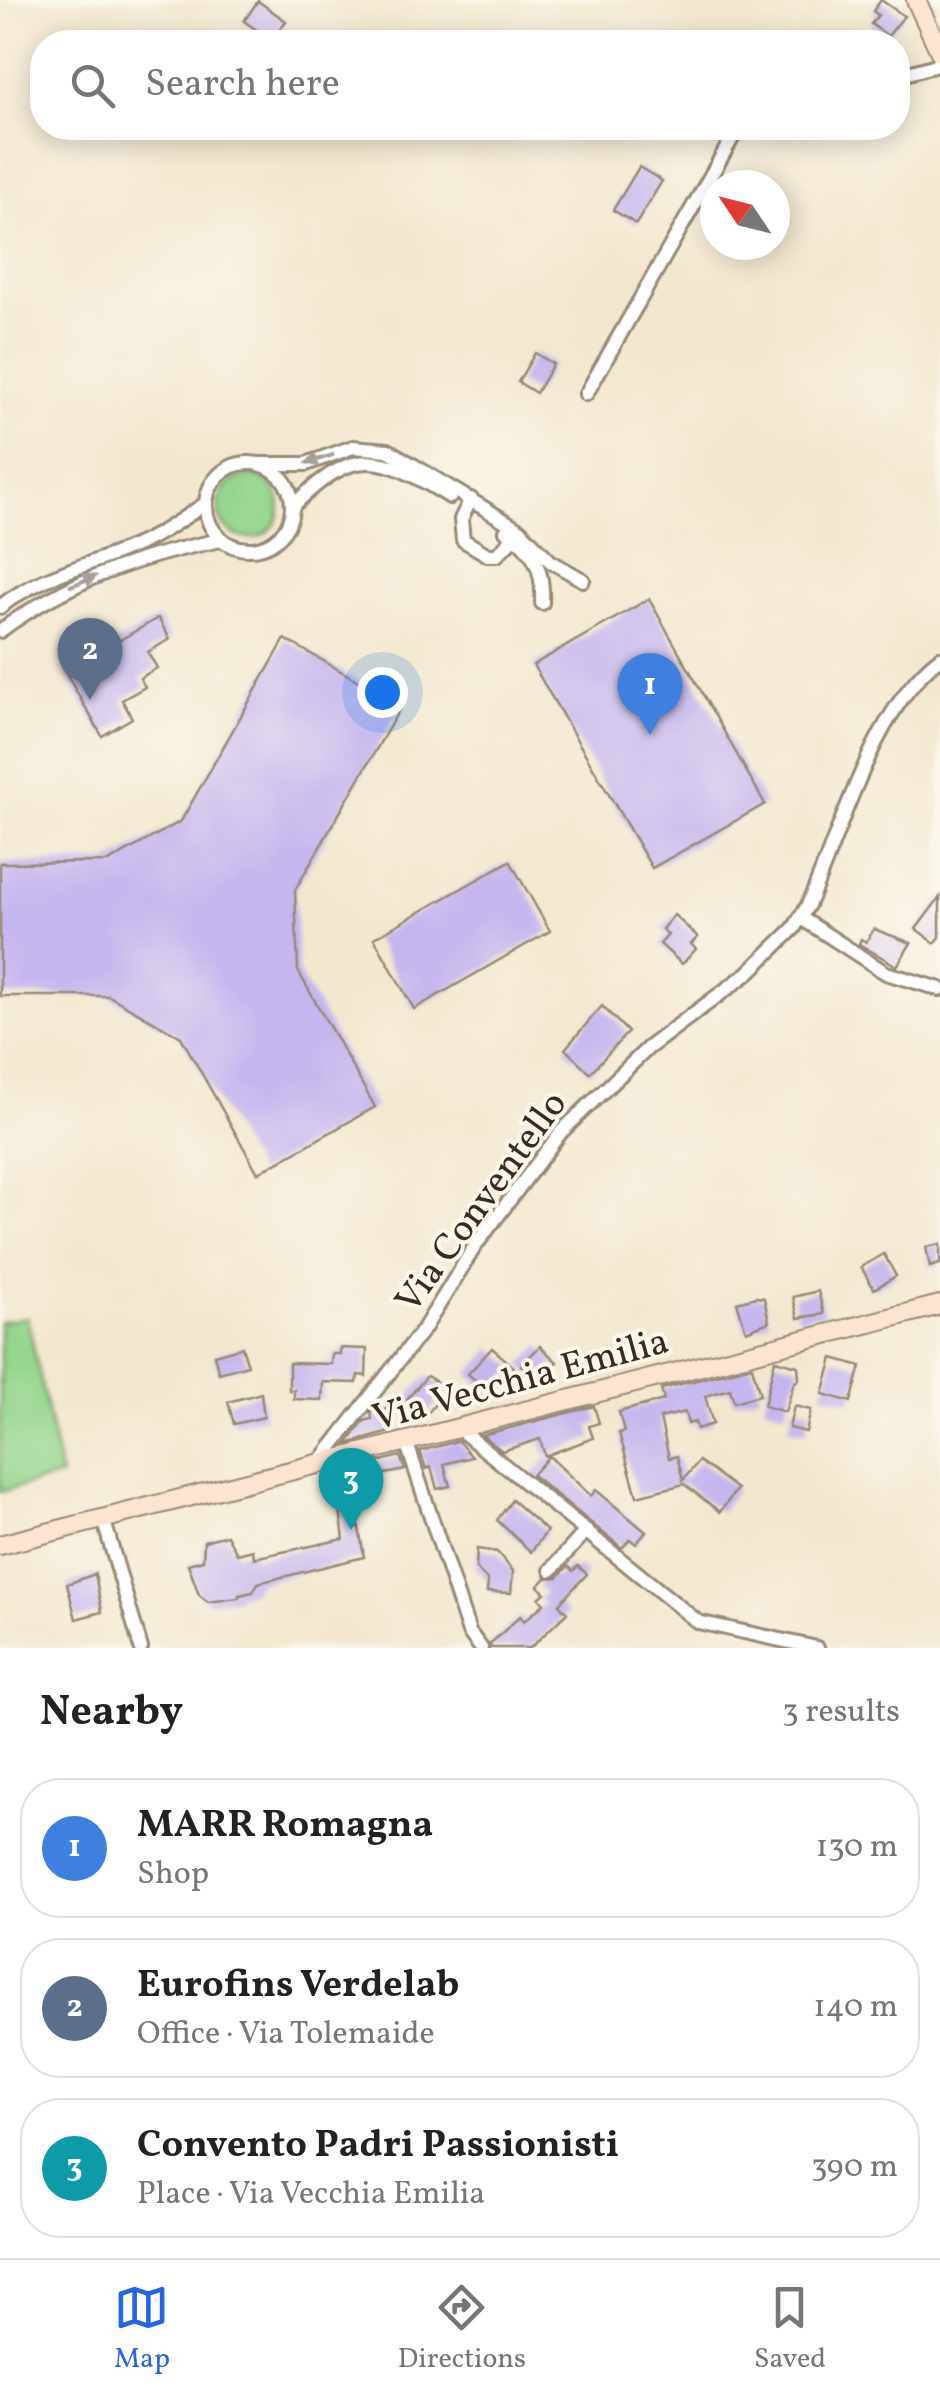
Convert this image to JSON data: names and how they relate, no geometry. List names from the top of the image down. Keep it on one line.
{"streets":{"street":["Via Conventello","Via Vecchia Emilia"]},"crossings":[["Via Conventello","Via Vecchia Emilia"]],"north":"top left","page":{"search":"Search here","pins":["2","1","3"],"heading":["Nearby","3 results"],"list":[{"mark":"1","name":"MARR Romagna","note":"Shop","value":"130 m"},{"mark":"2","name":"Eurofins Verdelab","note":"Office · Via Tolemaide","value":"140 m"},{"mark":"3","name":"Convento Padri Passionisti","note":"Place · Via Vecchia Emilia","value":"390 m"}],"nav":["Map","Directions","Saved"]}}
